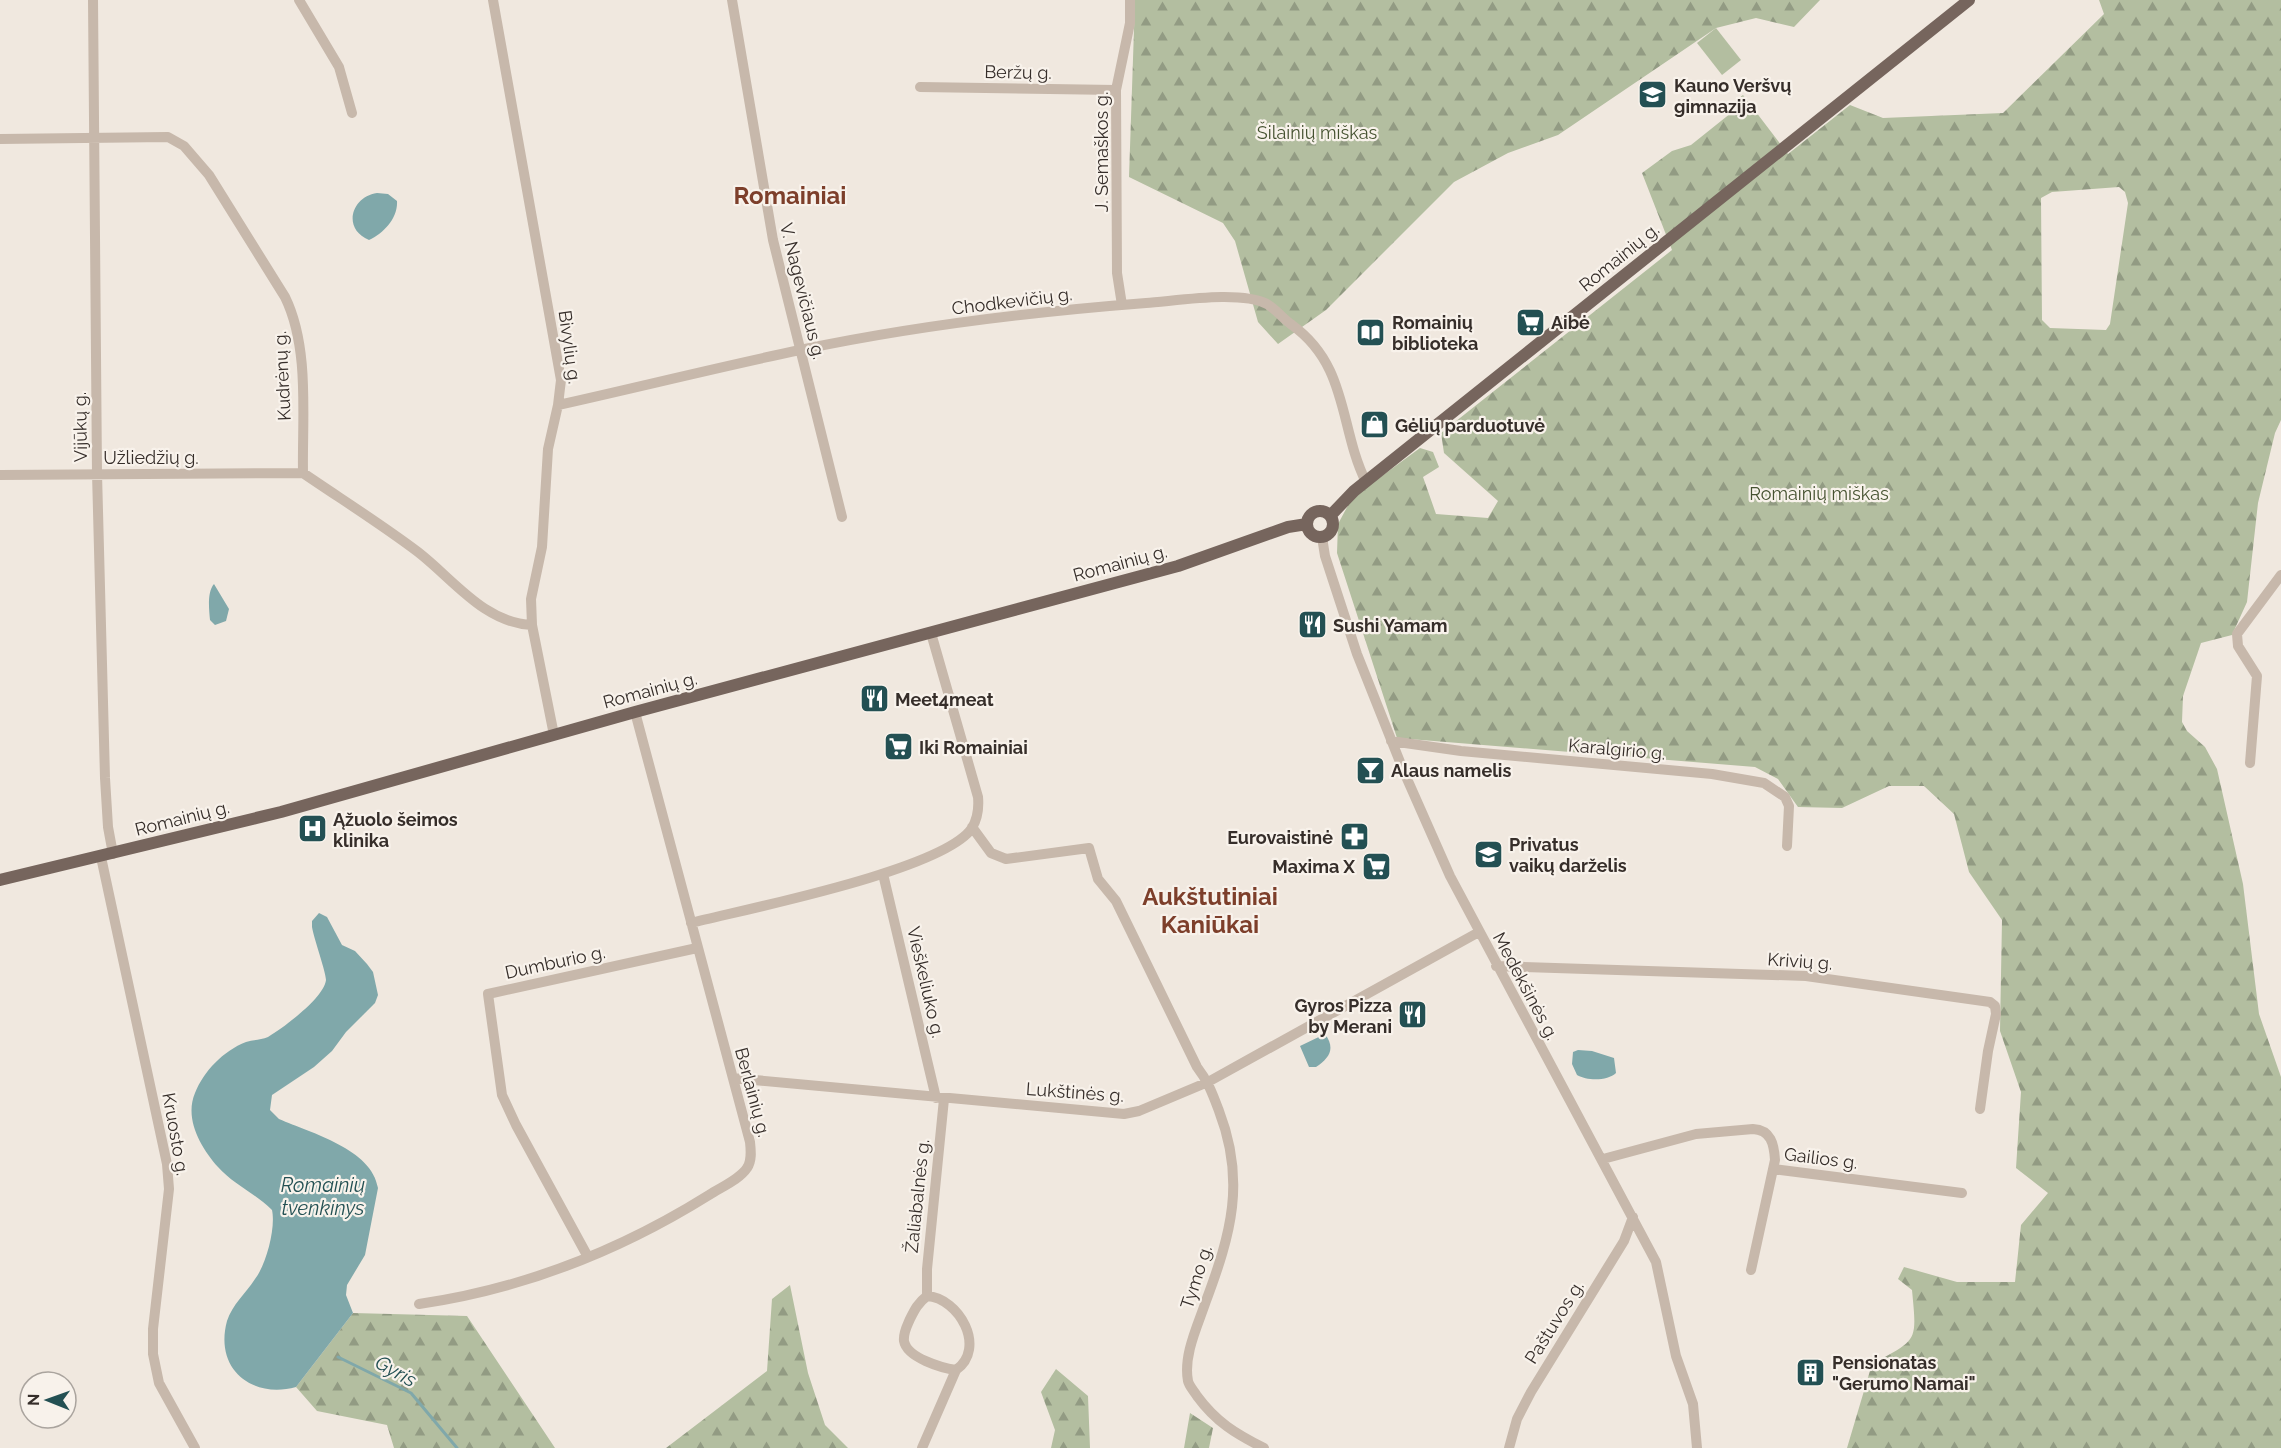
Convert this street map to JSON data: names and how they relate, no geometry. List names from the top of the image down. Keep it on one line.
{"streets":{"main road":["Romainių g."],"street":["Beržų g.","J. Semaškos g.","V. Nagevičiaus g.","Chodkevičių g.","Bivylių g.","Kudrėnų g.","Vijūkų g.","Užliedžių g.","Karalgirio g.","Krivių g.","Dumburio g.","Vieškeliuko g.","Medekšinės g.","Berlainių g.","Lukštinės g.","Kruosto g.","Gailios g.","Žaliabalnės g.","Tymo g.","Paštuvos g."]},"crossings":[["Beržų g.","J. Semaškos g."],["J. Semaškos g.","Chodkevičių g."],["Romainių g.","Chodkevičių g."],["Romainių g.","Bivylių g."],["Romainių g.","Vijūkų g."],["Romainių g.","Medekšinės g."],["Romainių g.","Berlainių g."],["Romainių g.","Kruosto g."],["V. Nagevičiaus g.","Chodkevičių g."],["Chodkevičių g.","Bivylių g."],["Kudrėnų g.","Vijūkų g."],["Kudrėnų g.","Užliedžių g."],["Vijūkų g.","Užliedžių g."],["Karalgirio g.","Medekšinės g."],["Krivių g.","Medekšinės g."],["Dumburio g.","Berlainių g."],["Vieškeliuko g.","Lukštinės g."],["Vieškeliuko g.","Žaliabalnės g."],["Medekšinės g.","Lukštinės g."],["Medekšinės g.","Gailios g."],["Medekšinės g.","Paštuvos g."],["Berlainių g.","Lukštinės g."],["Lukštinės g.","Žaliabalnės g."],["Lukštinės g.","Tymo g."]],"districts":["Romainiai","Aukštutiniai Kaniūkai"],"water":["Romainių tvenkinys","Gyris"],"parks":["Šilainių miškas","Romainių miškas"],"places":{"school or university":["Kauno Veršvų gimnazija","Privatus vaikų darželis"],"supermarket":["Aibė","Iki Romainiai","Maxima X"],"library":["Romainių biblioteka"],"shop":["Gėlių parduotuvė"],"restaurant":["Sushi Yamam","Meet4meat","Gyros Pizza by Merani"],"bar":["Alaus namelis"],"hospital":["Ąžuolo šeimos klinika"],"pharmacy":["Eurovaistinė"],"building":["Pensionatas \"Gerumo Namai\""]},"north":"left"}
